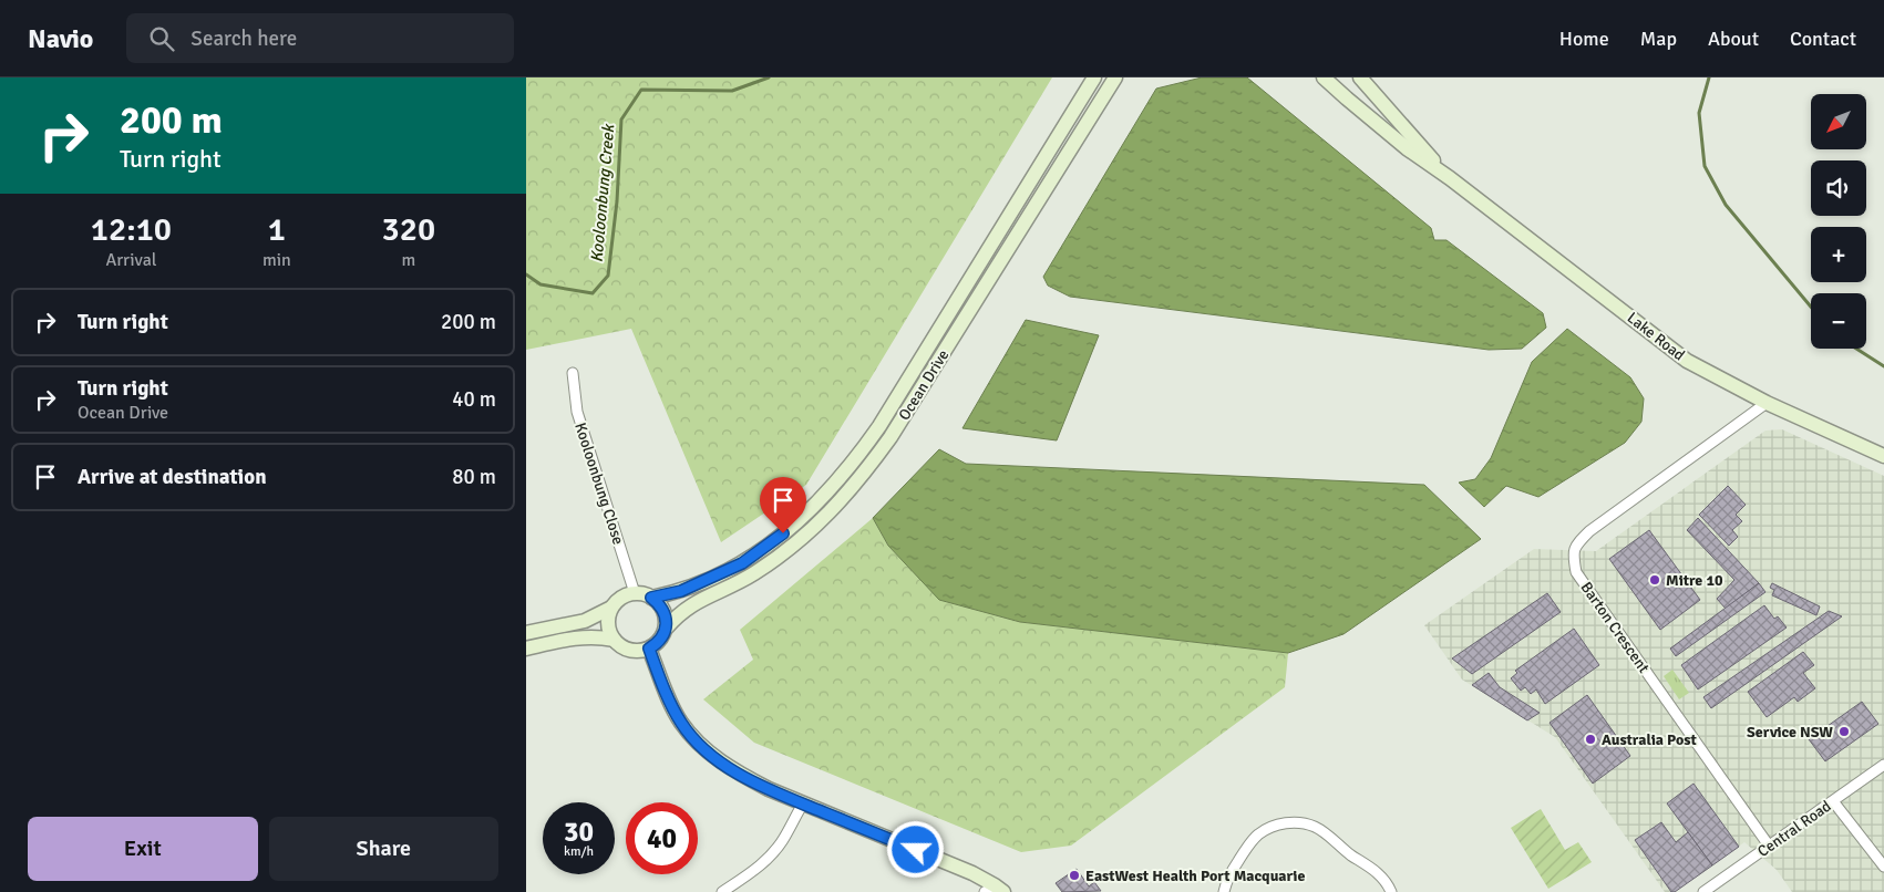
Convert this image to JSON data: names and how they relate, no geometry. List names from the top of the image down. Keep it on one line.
{"streets":{"main road":["Lake Road","Ocean Drive"],"street":["Kooloonbung Close","Barton Crescent","Central Road"]},"crossings":[["Lake Road","Barton Crescent"],["Ocean Drive","Kooloonbung Close"],["Barton Crescent","Central Road"]],"water":["Kooloonbung Creek"],"places":["Mitre 10","Service NSW","Australia Post","EastWest Health Port Macquarie"],"north":"bottom left","page":{"header":"Navio","search":"Search here","nav":["Home","Map","About","Contact"],"turn":["200 m","Turn right"],"map_buttons":["+","−"],"eta":["12:10","Arrival","1","min","320","m"],"list":[{"name":"Turn right","value":"200 m"},{"name":"Turn right","note":"Ocean Drive","value":"40 m"},{"name":"Arrive at destination","value":"80 m"}],"speed":"30 km/h","limit":"40","buttons":["Exit","Share"]}}
